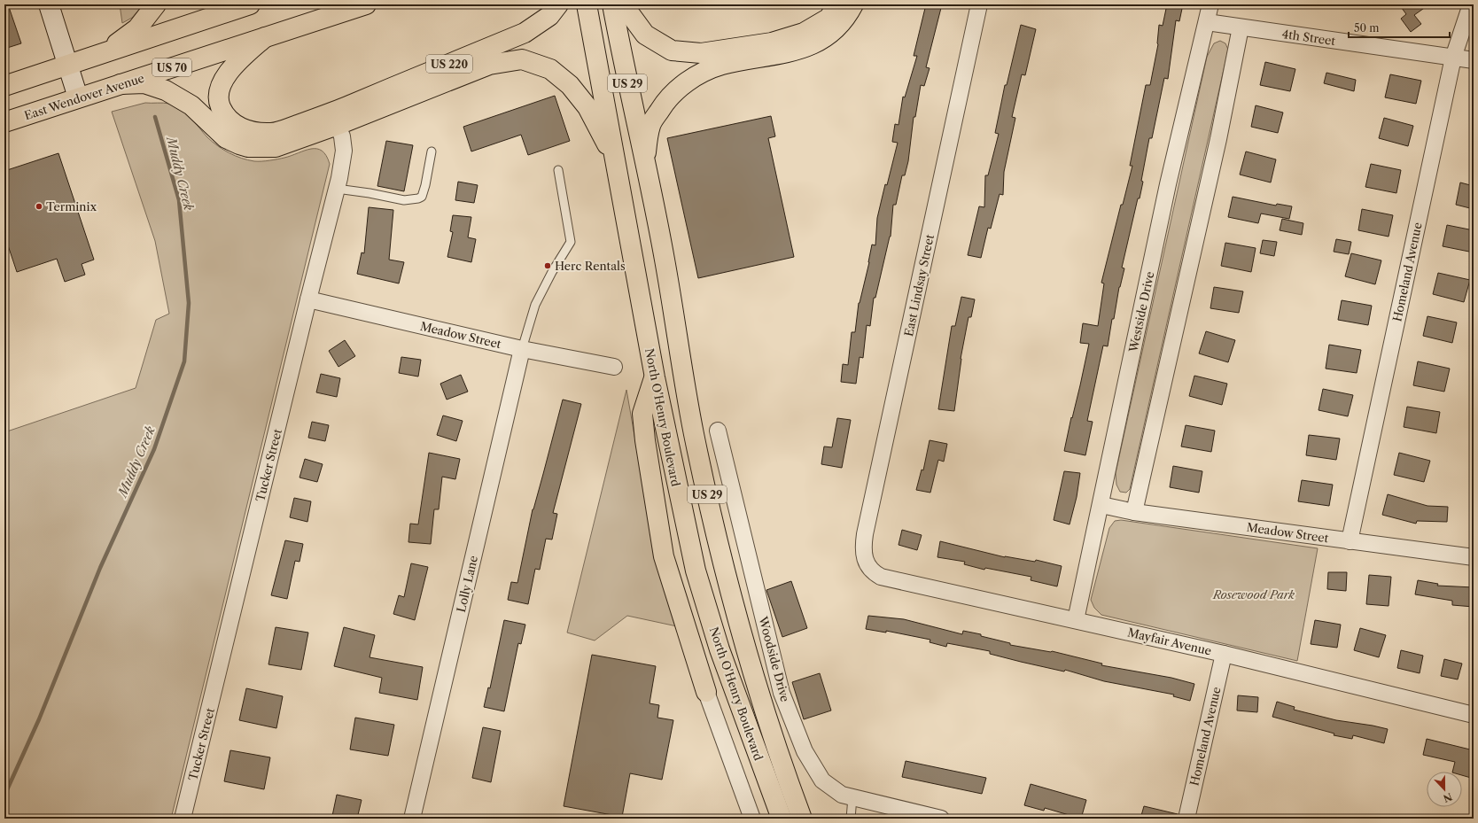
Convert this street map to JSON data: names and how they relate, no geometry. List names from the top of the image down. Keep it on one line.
{"streets":{"highway":["US 220","US 70","US 29","East Wendover Avenue","North O'Henry Boulevard"],"street":["4th Street","Homeland Avenue","East Lindsay Street","Westside Drive","Meadow Street","Tucker Street","Lolly Lane","Mayfair Avenue","Woodside Drive"]},"crossings":[["4th Street","Homeland Avenue"],["4th Street","Westside Drive"],["US 220","East Wendover Avenue"],["US 220","Tucker Street"],["Homeland Avenue","Meadow Street"],["Homeland Avenue","Mayfair Avenue"],["East Lindsay Street","Mayfair Avenue"],["Westside Drive","Meadow Street"],["Westside Drive","Mayfair Avenue"],["Meadow Street","Tucker Street"],["Meadow Street","Lolly Lane"]],"water":["Muddy Creek"],"parks":["Rosewood Park"],"places":["Terminix","Herc Rentals"],"scale_bar":"50 m","north":"bottom"}
